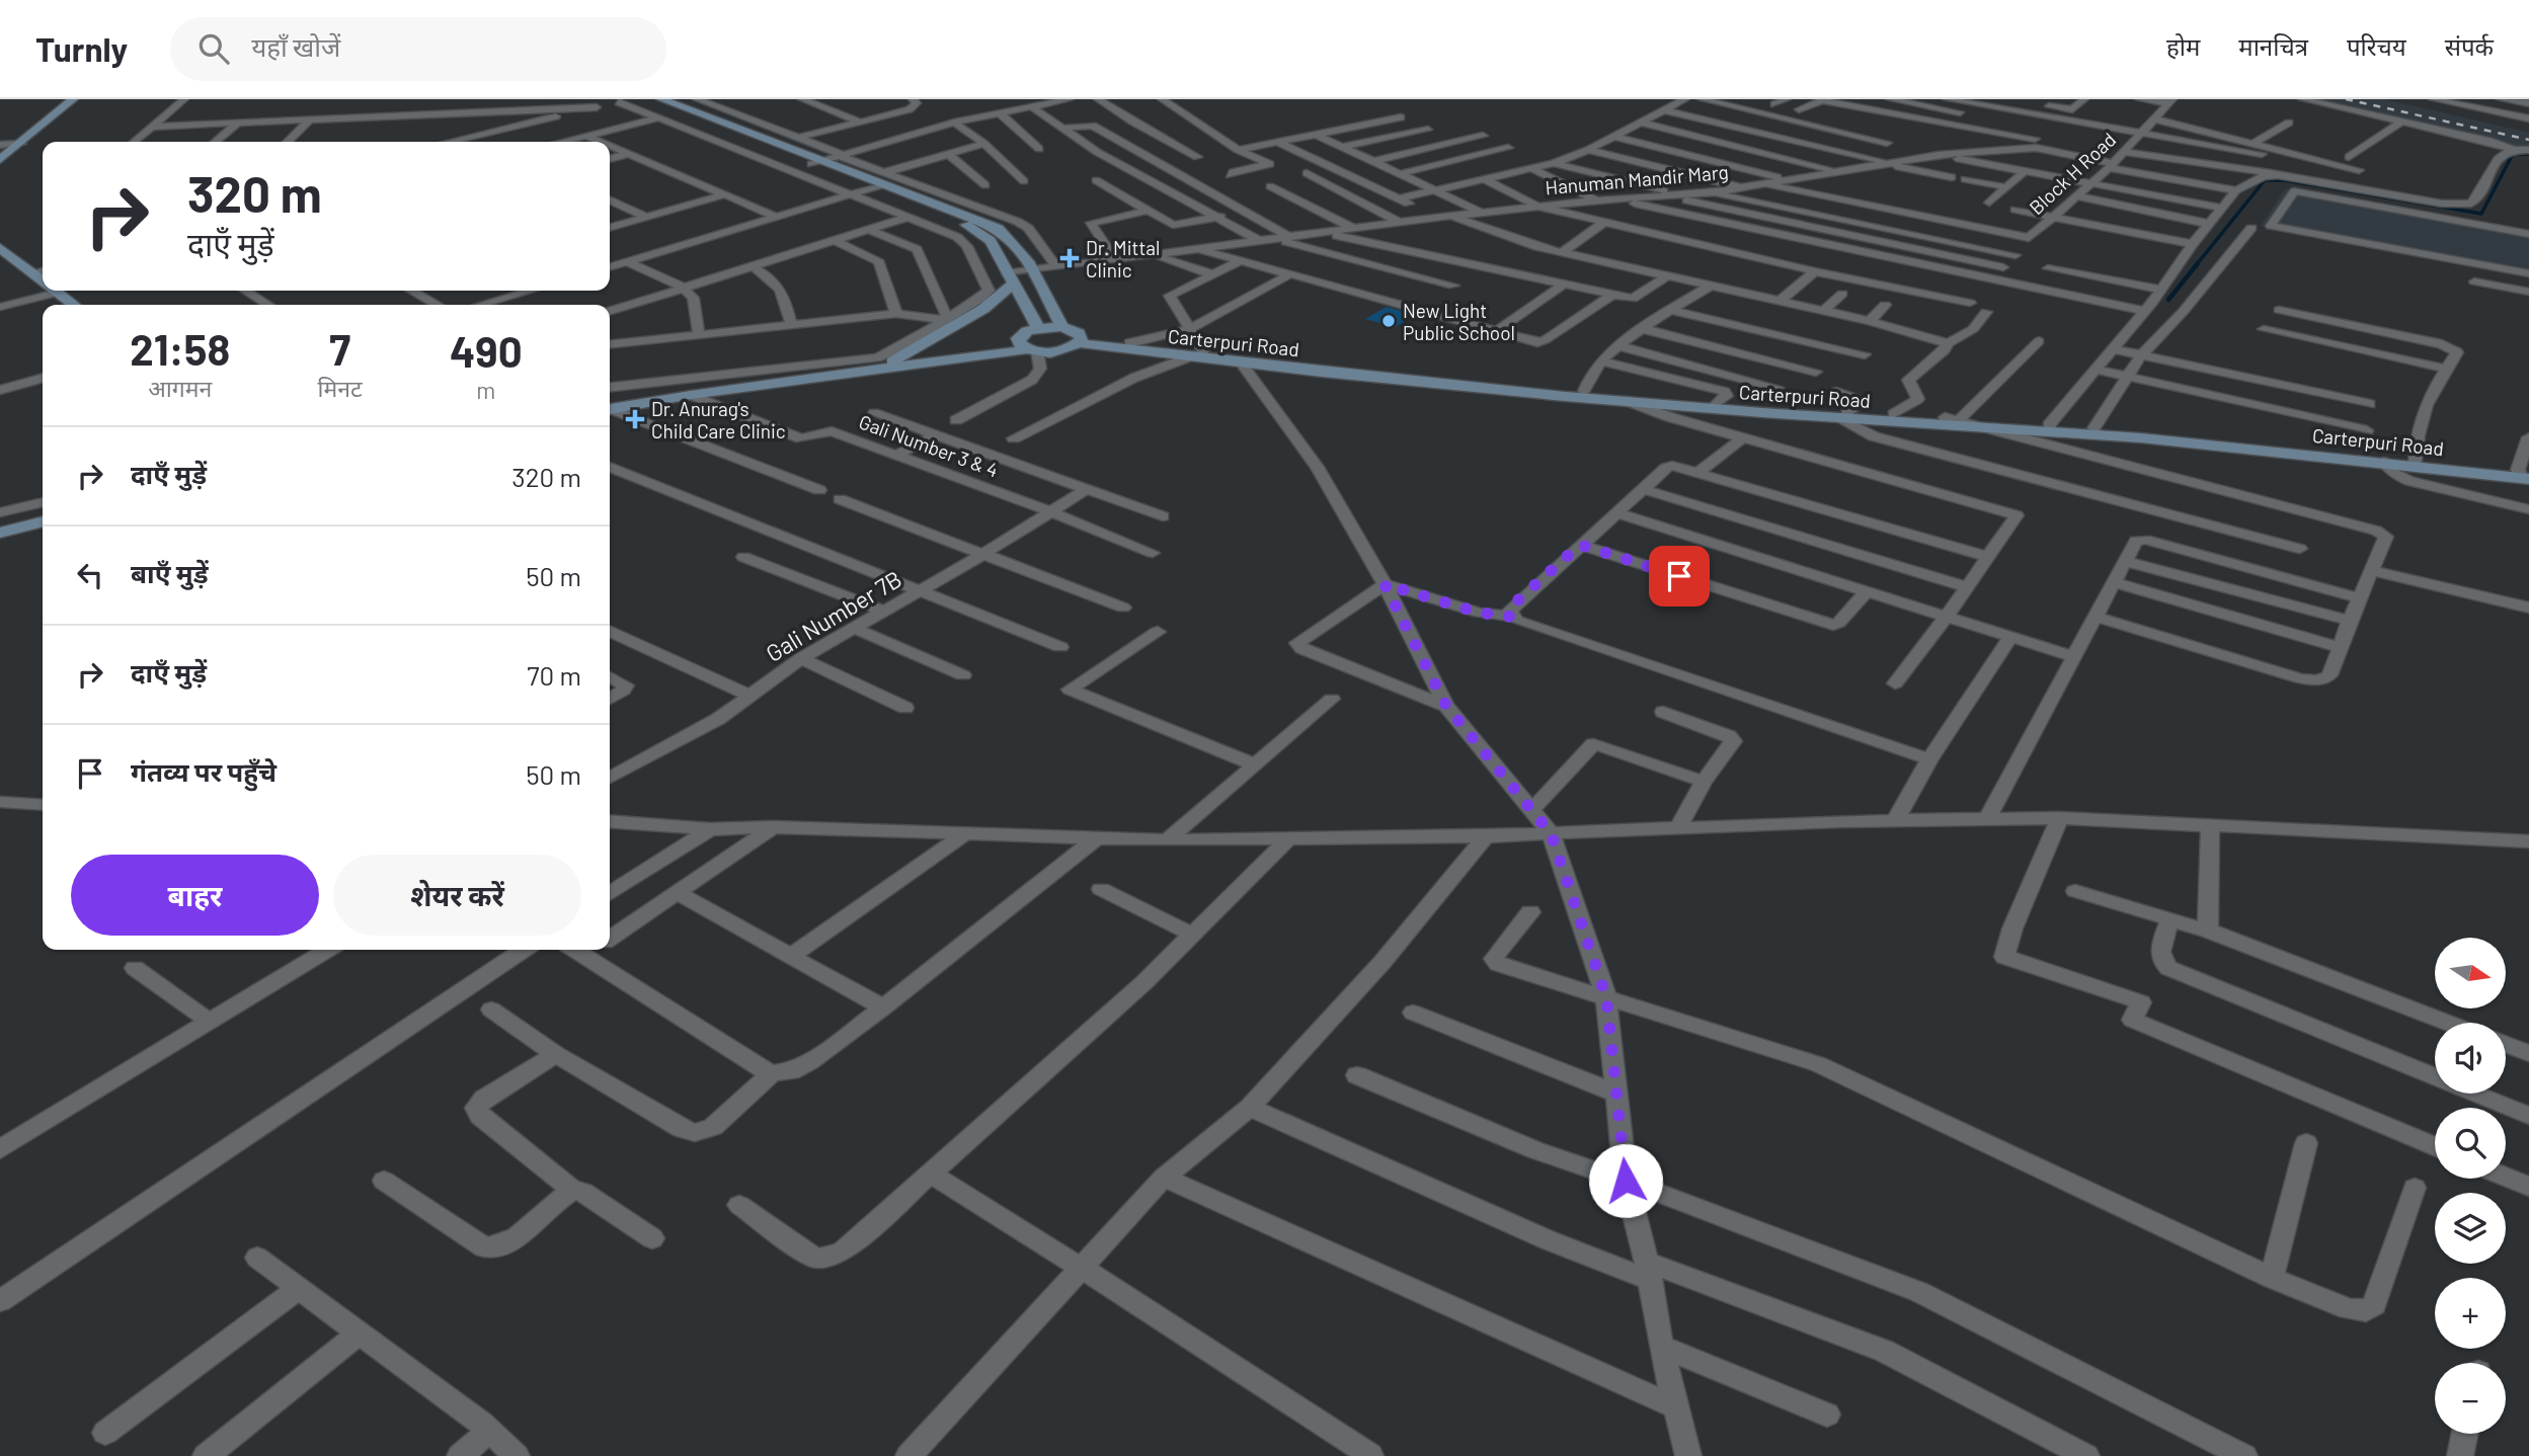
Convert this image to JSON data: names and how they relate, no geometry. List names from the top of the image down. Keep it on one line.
{"streets":{"main road":["Carterpuri Road"],"street":["Block H Road","Hanuman Mandir Marg","Gali Number 3 & 4","Gali Number 7B"]},"crossings":[["Block H Road","Hanuman Mandir Marg"],["Gali Number 3 & 4","Gali Number 7B"]],"places":{"health":["Dr. Mittal Clinic","Dr. Anurag's Child Care Clinic"],"other":["New Light Public School"]},"north":"right","page":{"header":"Turnly","search":"यहाँ खोजें","nav":["होम","मानचित्र","परिचय","संपर्क"],"turn":["320 m","दाएँ मुड़ें"],"eta":["21:58","आगमन","7","मिनट","490","m"],"list":[{"name":"दाएँ मुड़ें","value":"320 m"},{"name":"बाएँ मुड़ें","value":"50 m"},{"name":"दाएँ मुड़ें","value":"70 m"},{"name":"गंतव्य पर पहुँचे","value":"50 m"}],"buttons":["बाहर","शेयर करें"],"map_buttons":["+","−"]}}
